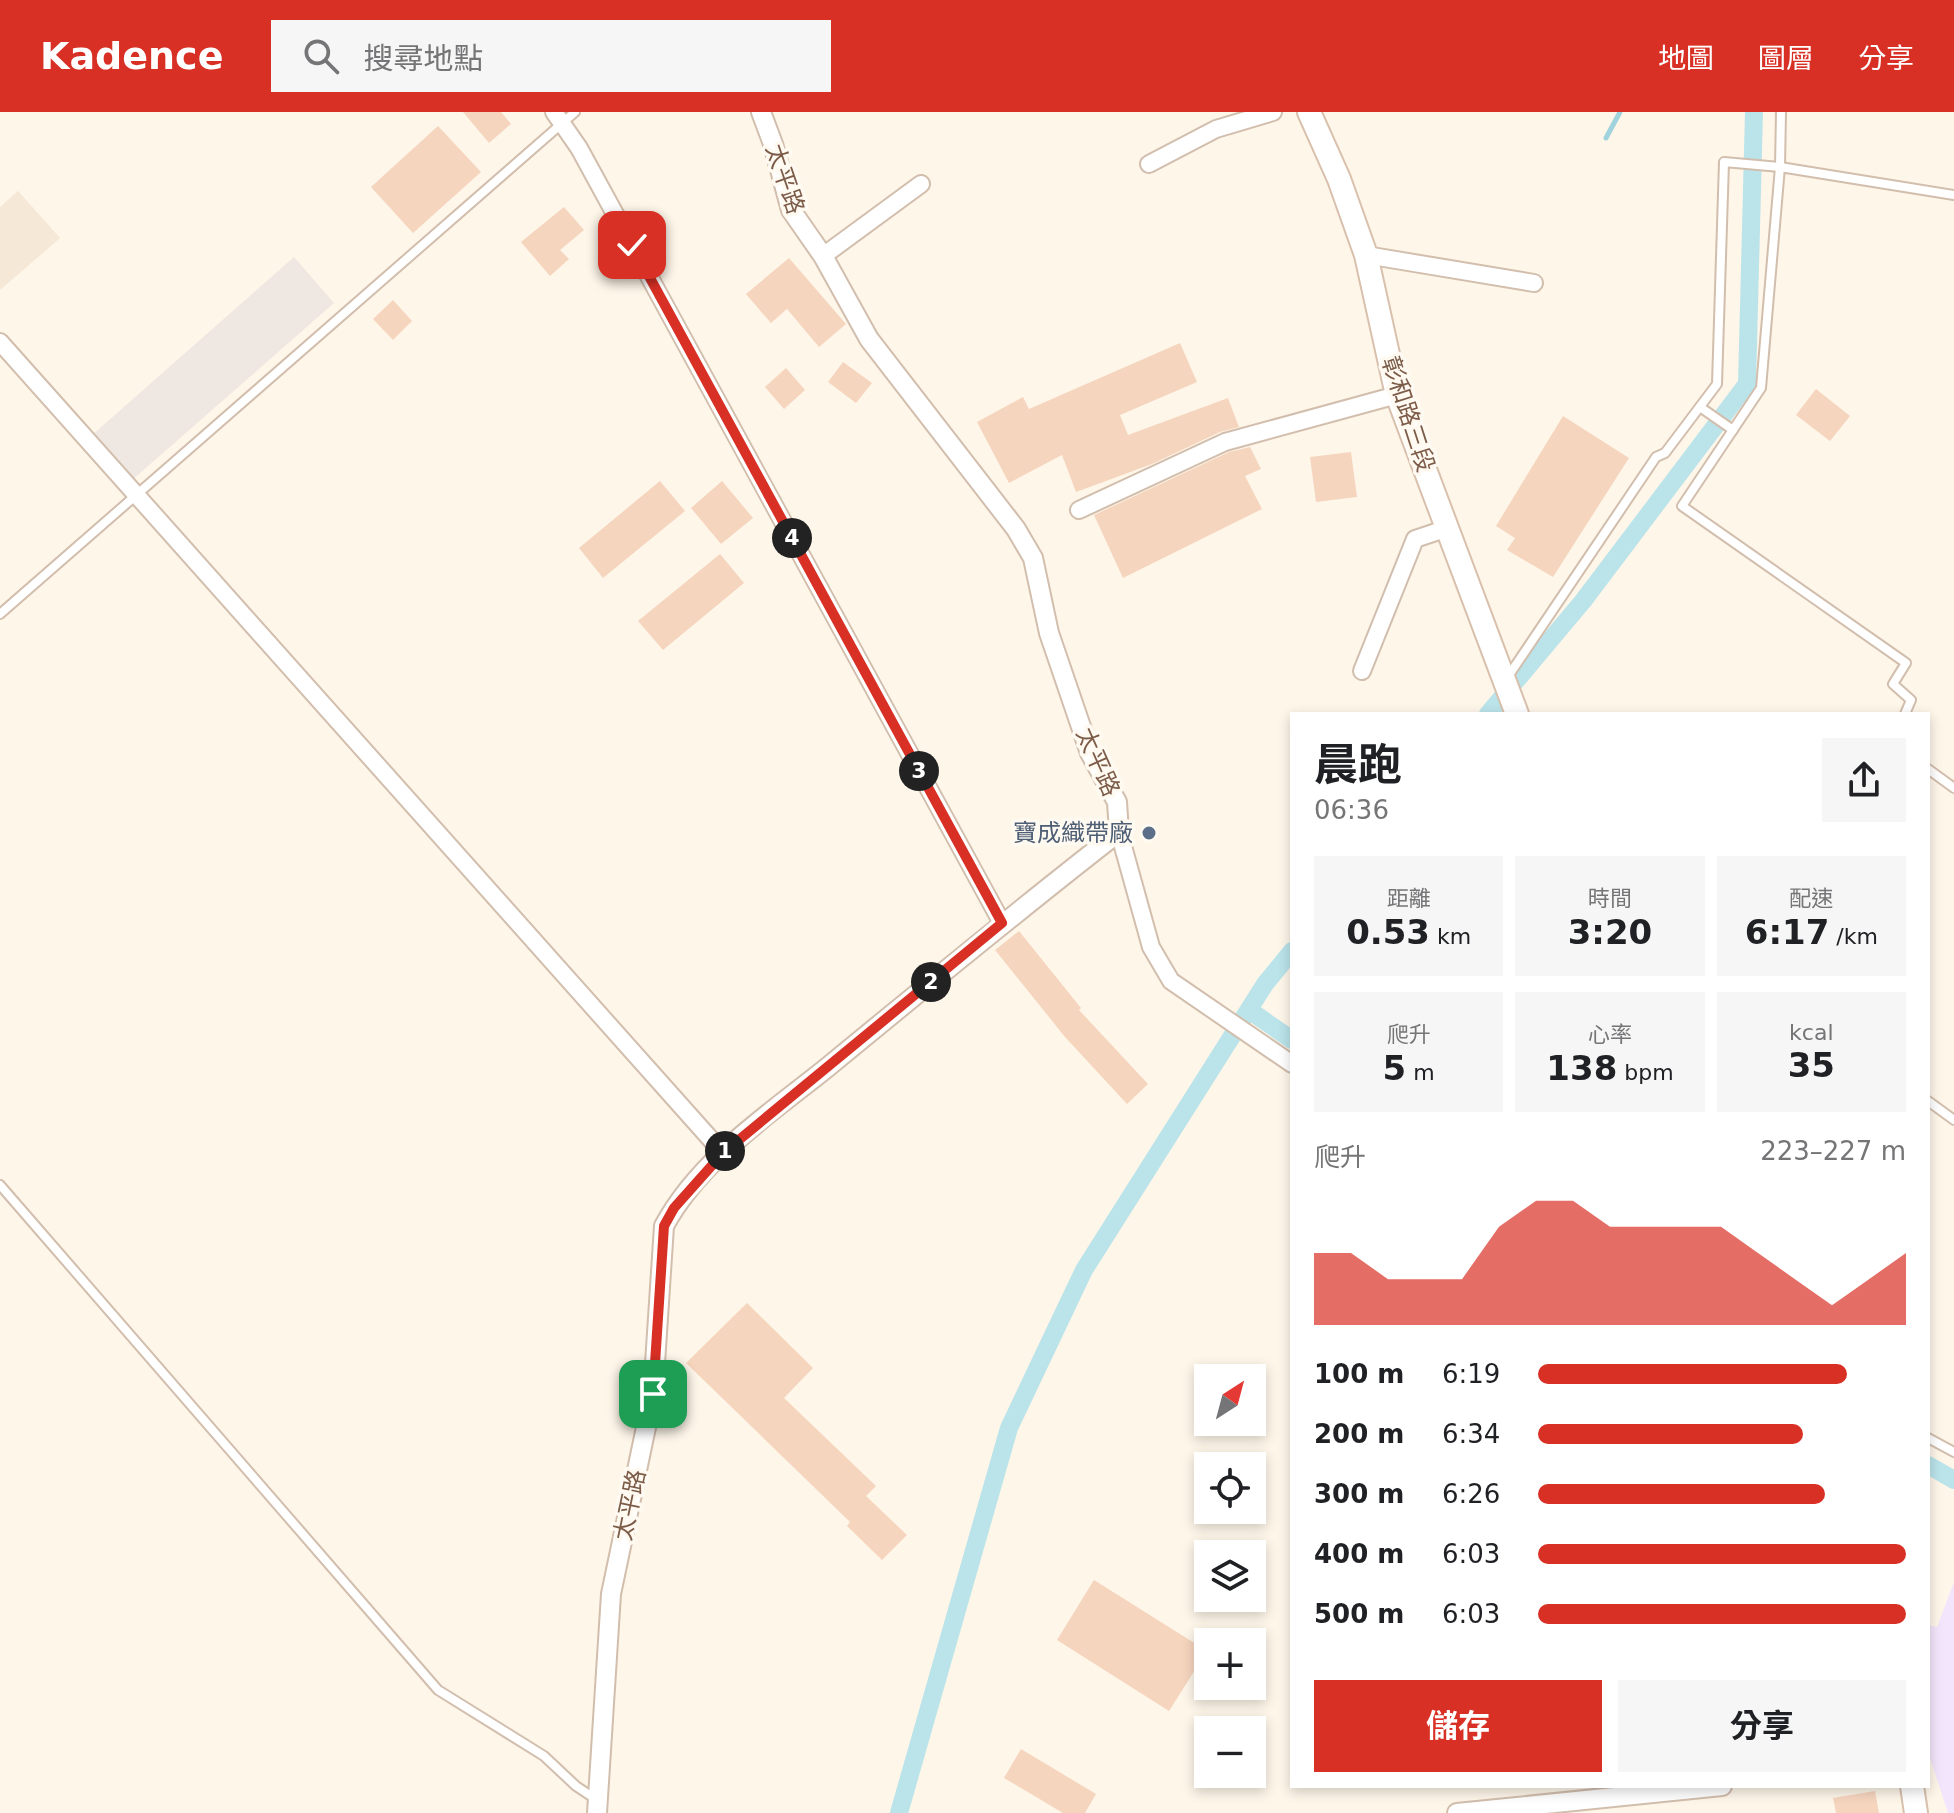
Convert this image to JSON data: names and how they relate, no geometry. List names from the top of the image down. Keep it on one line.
{"streets":{"main road":["彰和路三段"],"street":["太平路"]},"places":["寶成織帶廠"],"north":"top right","page":{"header":"Kadence","search":"搜尋地點","nav":["地圖","圖層","分享"],"pins":["4","3","2","1"],"heading":["晨跑","06:36"],"stats":[["距離","0.53 km"],["時間","3:20"],["配速","6:17 /km"],["爬升","5 m"],["心率","138 bpm"],["kcal","35"]],"chart":["爬升","223–227 m"],"list":[{"name":"100 m","note":"6:19"},{"name":"200 m","note":"6:34"},{"name":"300 m","note":"6:26"},{"name":"400 m","note":"6:03"},{"name":"500 m","note":"6:03"}],"map_buttons":["+","−"],"buttons":["儲存","分享"]}}
